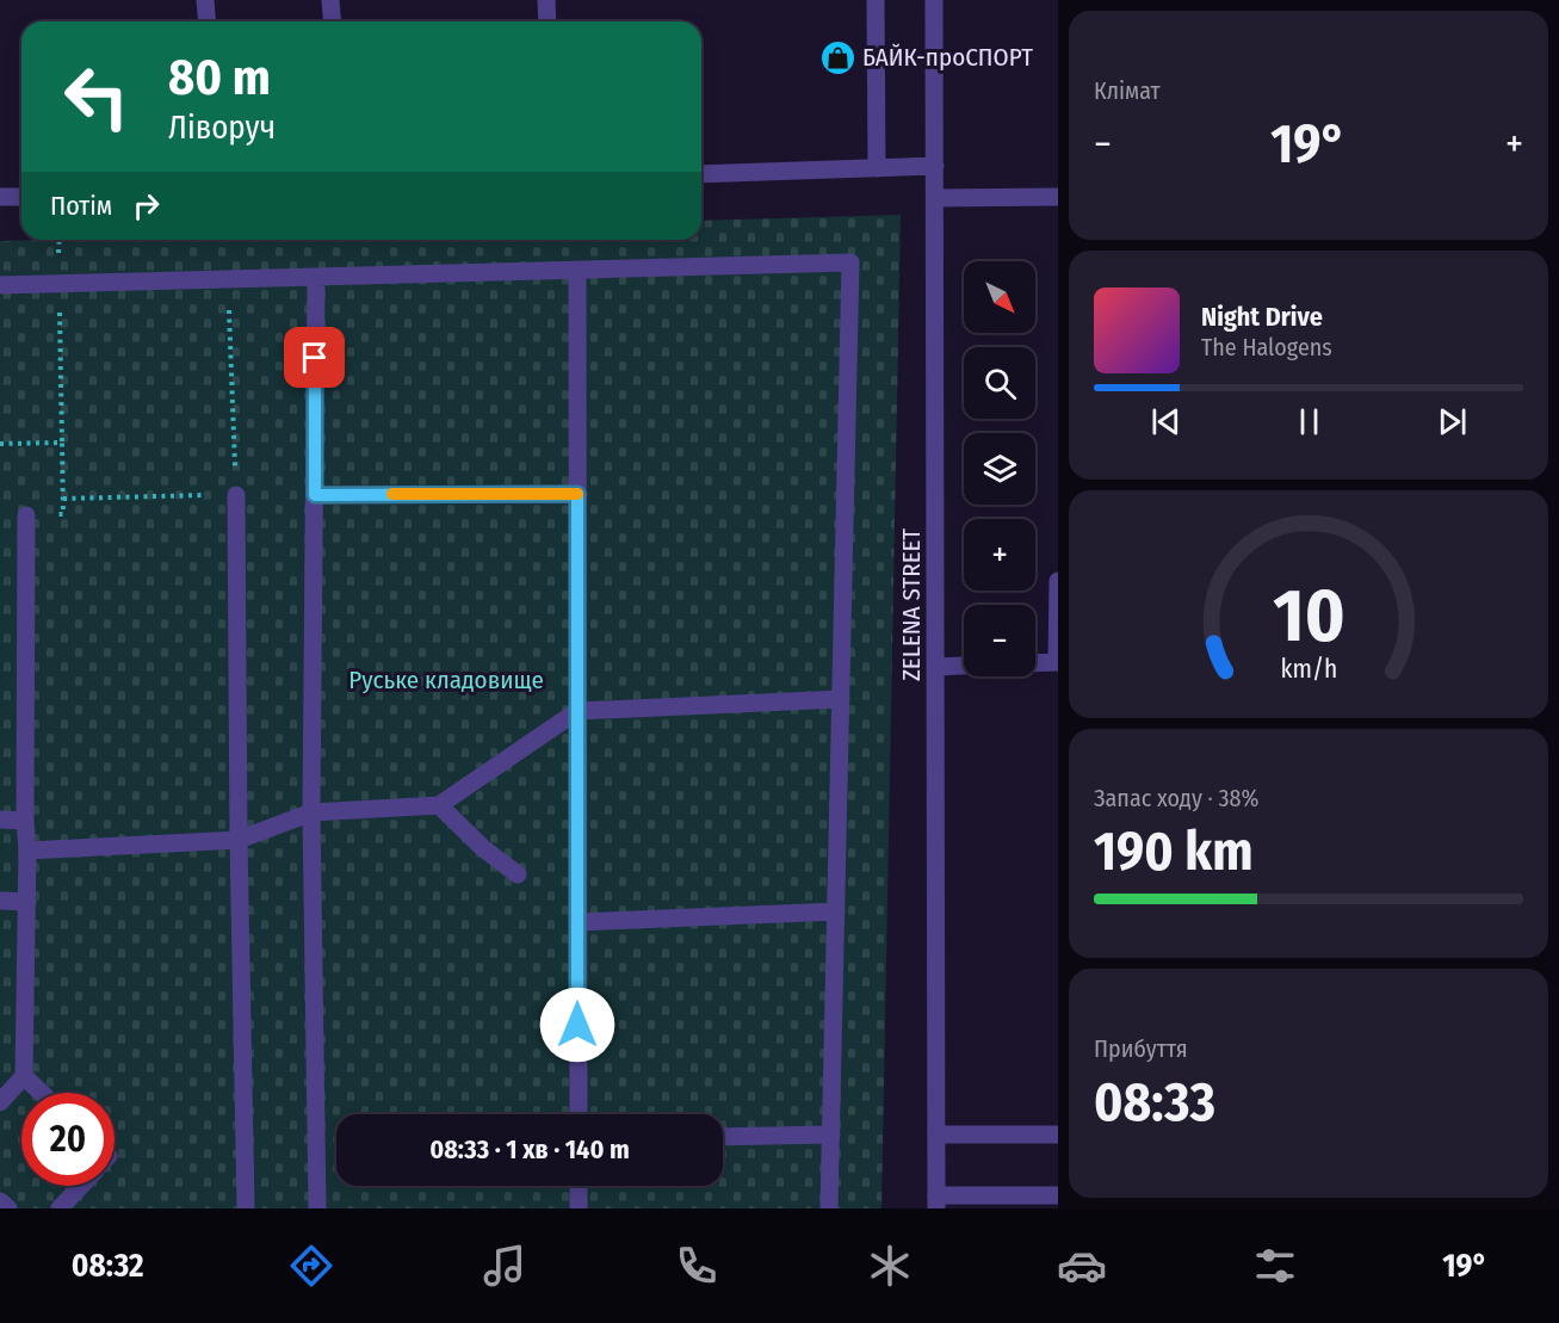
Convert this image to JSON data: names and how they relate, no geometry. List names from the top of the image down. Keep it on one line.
{"streets":{"street":["ZELENA STREET"]},"parks":["Руське кладовище"],"places":{"shop":["БАЙК-проСПОРТ"]},"north":"bottom right","page":{"tile":["Клімат",["Запас ходу · 38%","190 km"],["Прибуття","08:33"]],"turn":["80 m","Ліворуч"],"heat":["−","19°","+"],"then":"Потім","map_buttons":["+","−"],"song":["Night Drive","The Halogens"],"limit":"20","trip":"08:33 · 1 хв · 140 m","tabs":["08:32","19°"],"gauge":["10","km/h"]}}
